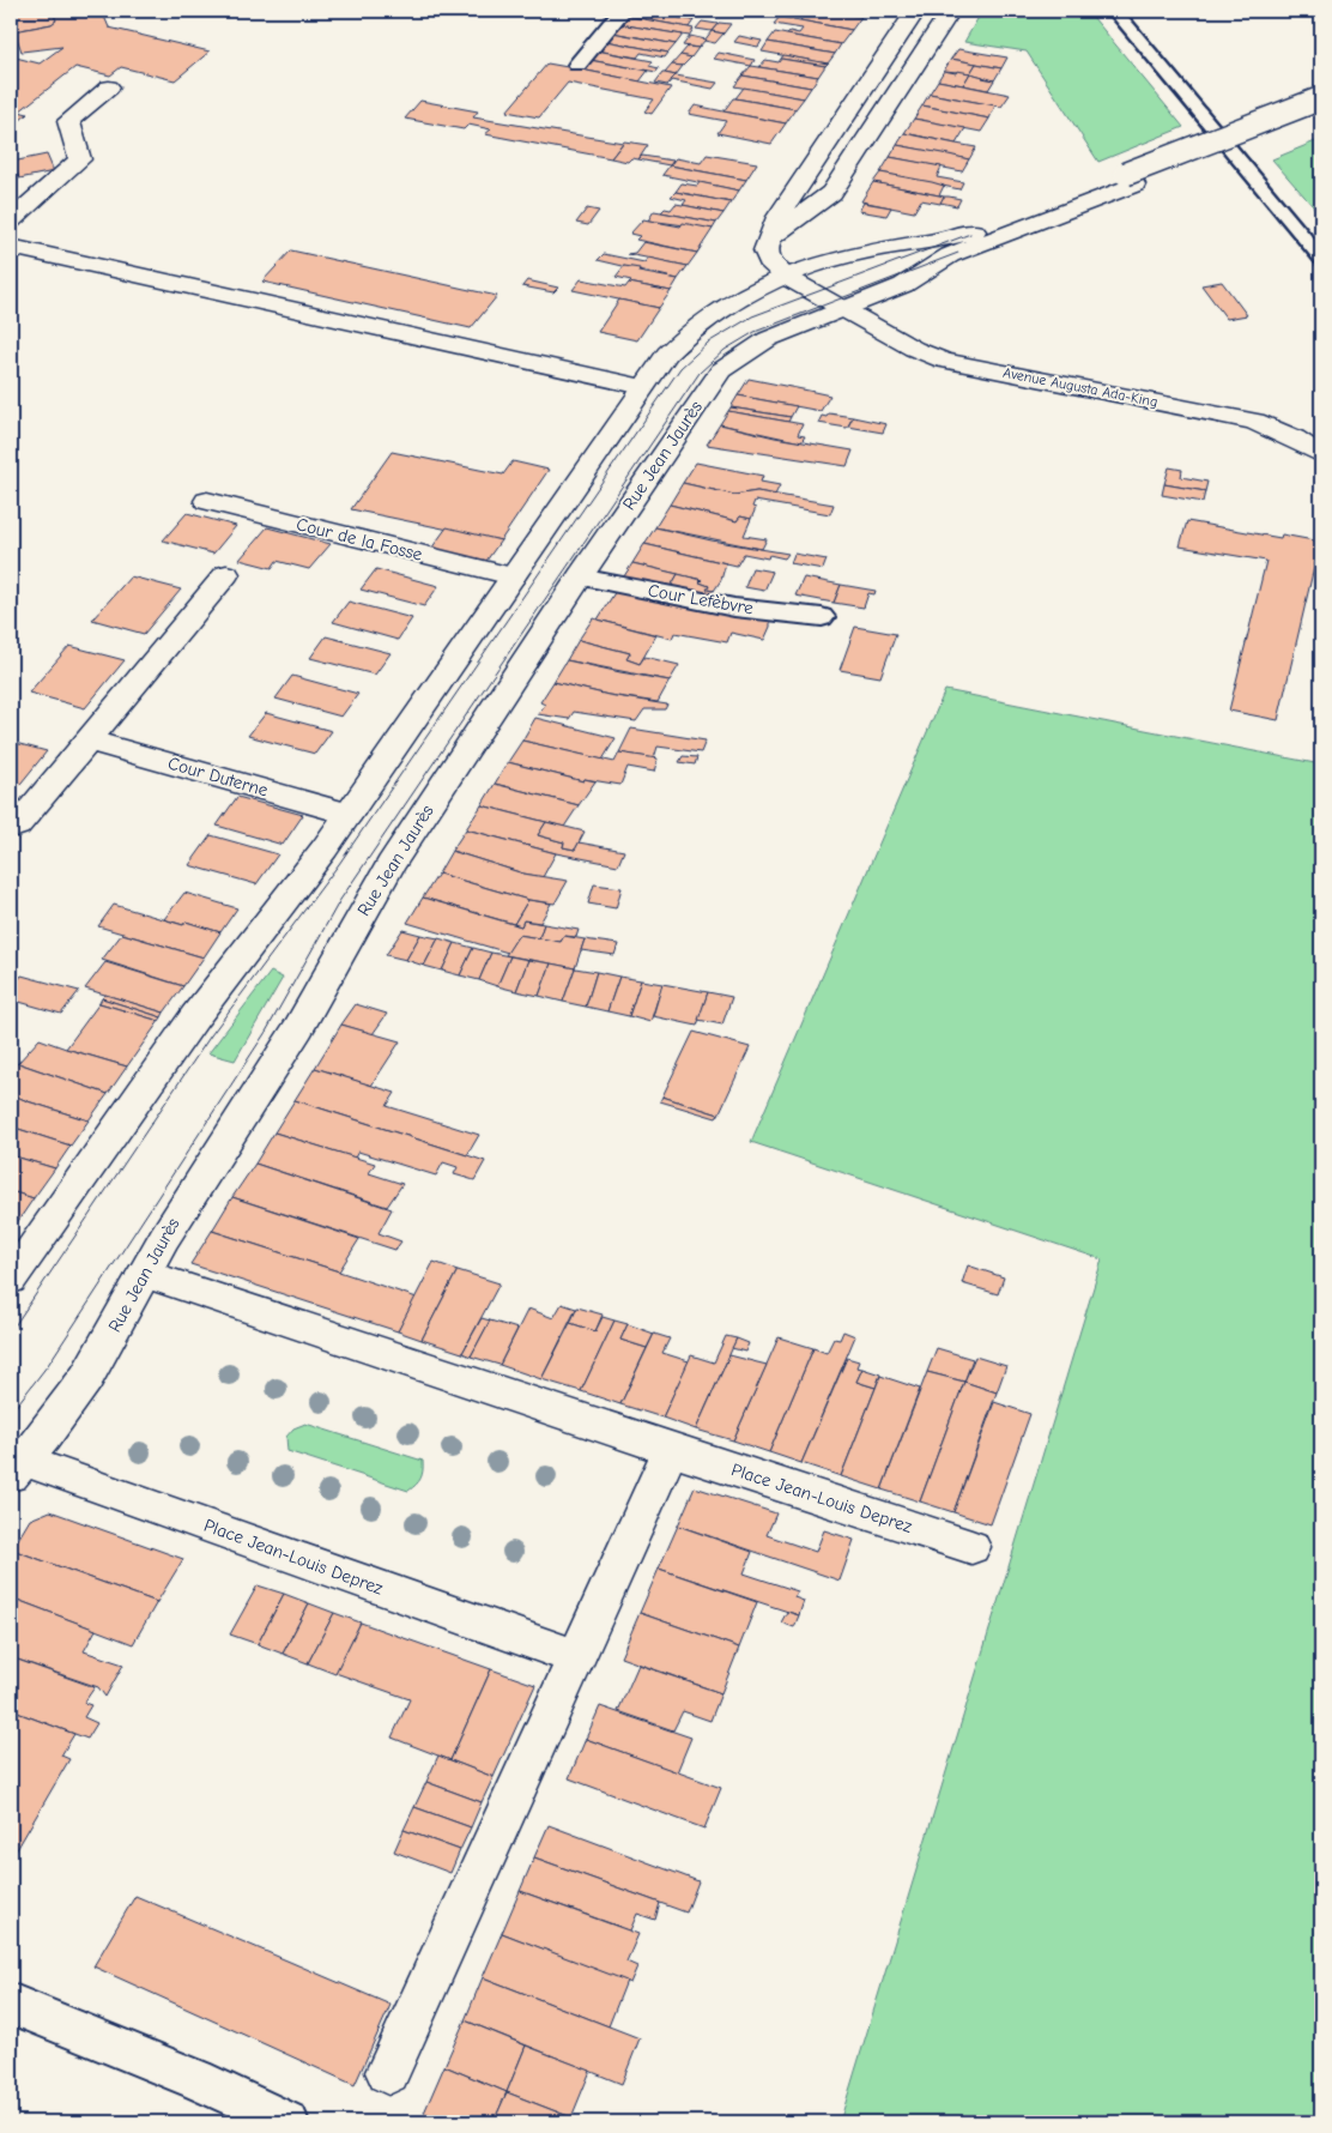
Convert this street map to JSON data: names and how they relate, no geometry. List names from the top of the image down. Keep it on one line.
{"streets":{"street":["Avenue Augusta Ada-King","Rue Jean Jaurès","Cour de la Fosse","Cour Duterne","Place Jean-Louis Deprez"],"lane":["Cour Lefèbvre"]},"crossings":[["Avenue Augusta Ada-King","Rue Jean Jaurès"],["Rue Jean Jaurès","Cour Lefèbvre"],["Rue Jean Jaurès","Place Jean-Louis Deprez"]]}
